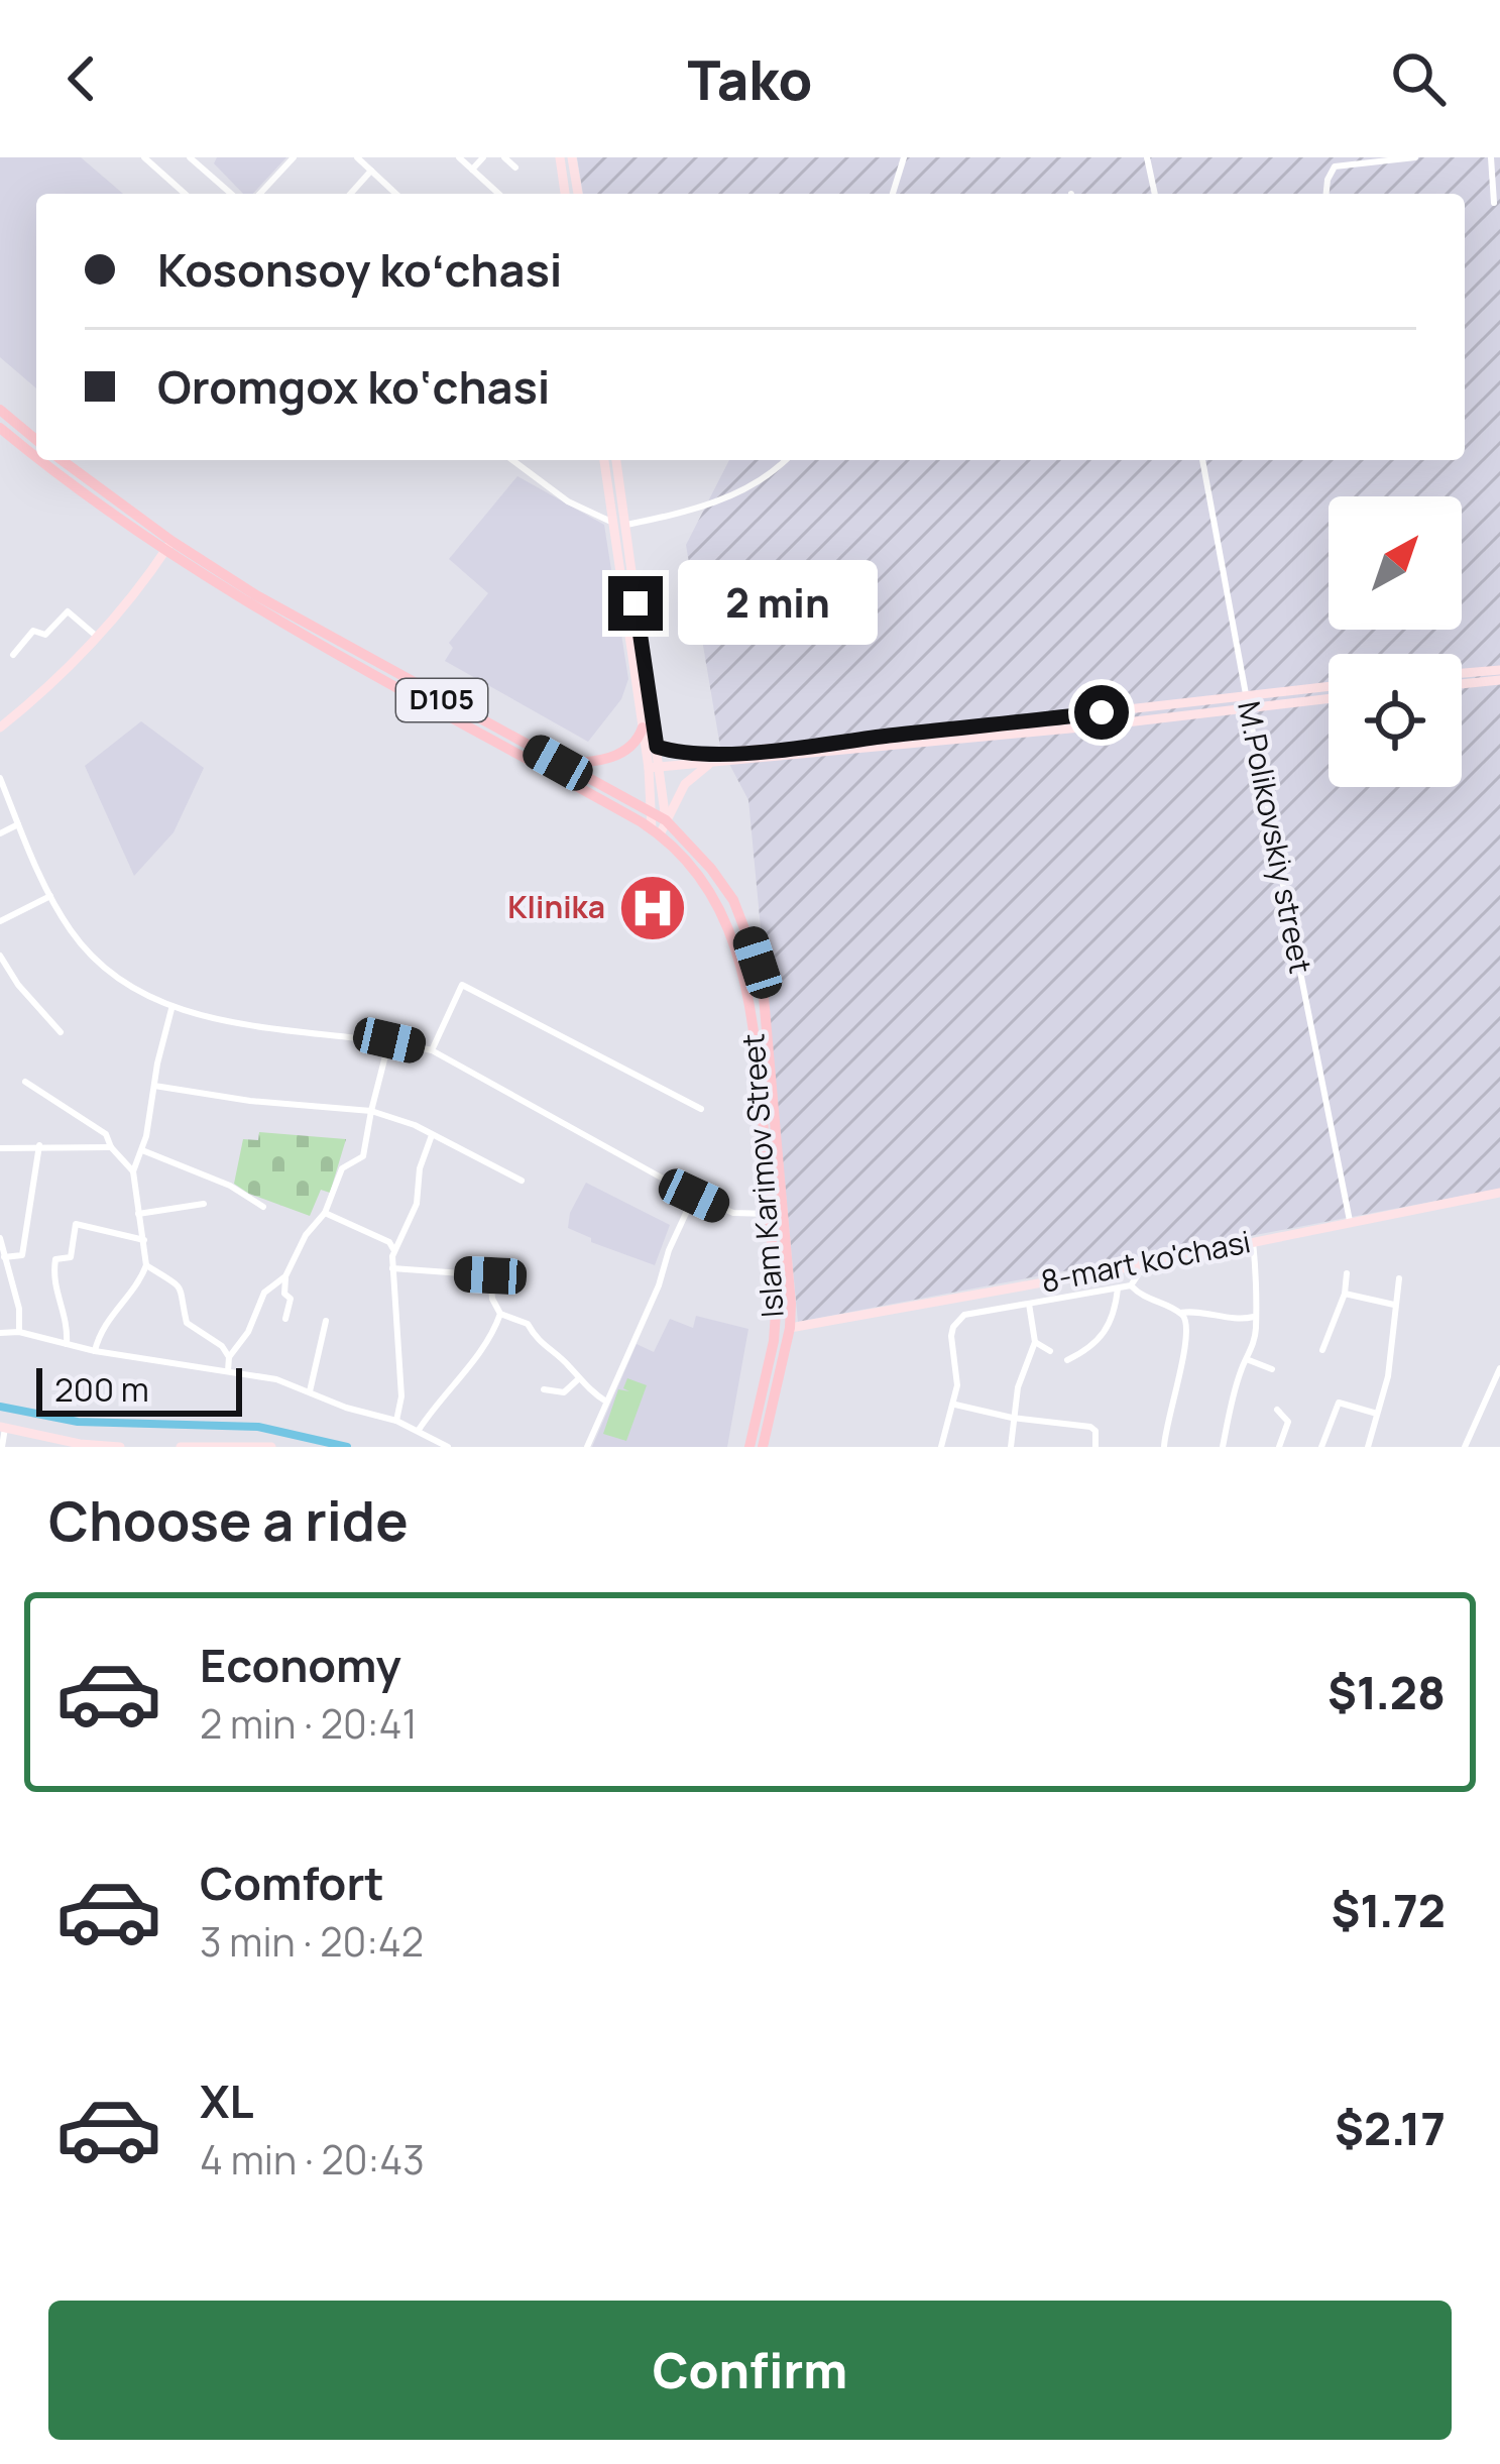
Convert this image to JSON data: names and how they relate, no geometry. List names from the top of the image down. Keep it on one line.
{"streets":{"main road":["D105","Islam Karimov Street"],"street":["M.Polikovskiy street","8-mart ko'chasi"]},"crossings":[["M.Polikovskiy street","8-mart ko'chasi"],["Islam Karimov Street","8-mart ko'chasi"]],"places":{"hospital":["Klinika"]},"scale_bar":"200 m","north":"top right","page":{"header":"Tako","banner":["Kosonsoy koʻchasi","Oromgox ko‘chasi"],"bubble":"2 min","scale":"200 m","heading":"Choose a ride","list":[{"name":"Economy","note":"2 min · 20:41","value":"$1.28"},{"name":"Comfort","note":"3 min · 20:42","value":"$1.72"},{"name":"XL","note":"4 min · 20:43","value":"$2.17"}],"buttons":"Confirm"}}
